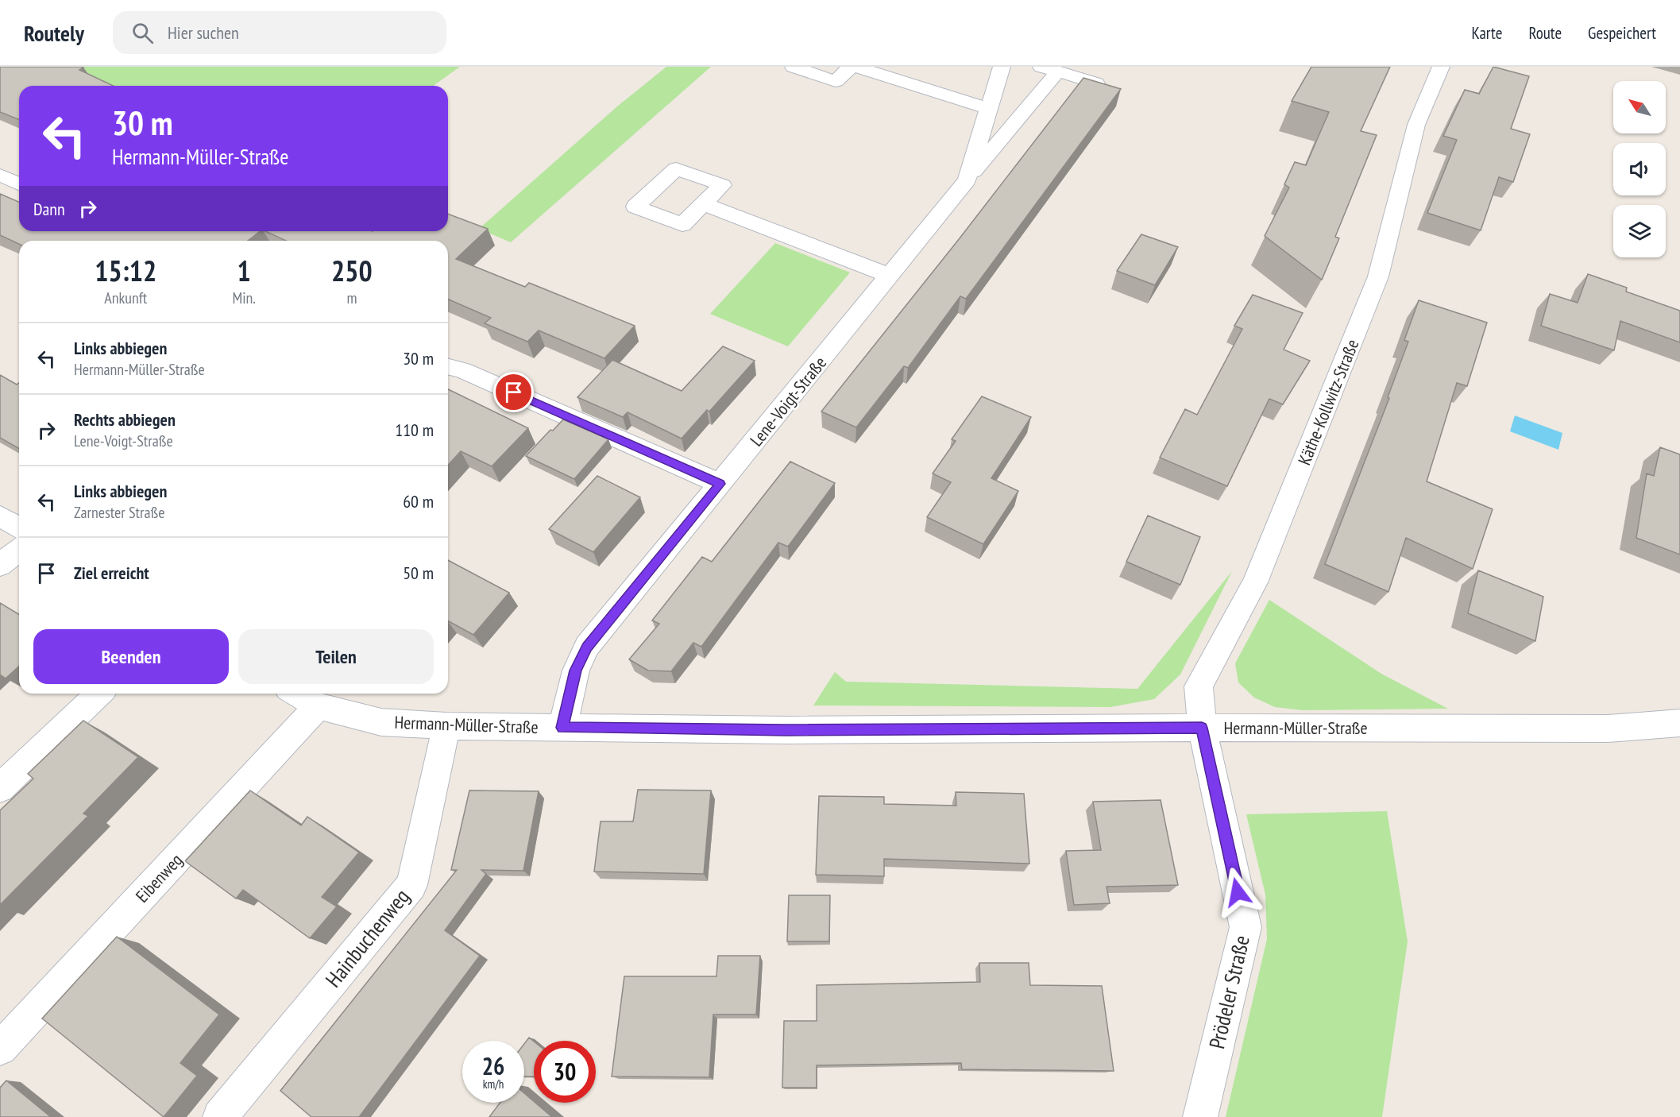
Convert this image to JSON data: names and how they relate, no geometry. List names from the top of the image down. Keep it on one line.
{"streets":{"street":["Lene-Voigt-Straße","Käthe-Kollwitz-Straße","Hermann-Müller-Straße","Eibenweg","Hainbuchenweg","Prödeler Straße"]},"crossings":[["Lene-Voigt-Straße","Hermann-Müller-Straße"],["Käthe-Kollwitz-Straße","Hermann-Müller-Straße"],["Käthe-Kollwitz-Straße","Prödeler Straße"],["Hermann-Müller-Straße","Eibenweg"],["Hermann-Müller-Straße","Hainbuchenweg"],["Hermann-Müller-Straße","Prödeler Straße"]],"north":"top left","page":{"header":"Routely","search":"Hier suchen","nav":["Karte","Route","Gespeichert"],"turn":["30 m","Hermann-Müller-Straße"],"then":"Dann","eta":["15:12","Ankunft","1","Min.","250","m"],"list":[{"name":"Links abbiegen","note":"Hermann-Müller-Straße","value":"30 m"},{"name":"Rechts abbiegen","note":"Lene-Voigt-Straße","value":"110 m"},{"name":"Links abbiegen","note":"Zarnester Straße","value":"60 m"},{"name":"Ziel erreicht","value":"50 m"}],"buttons":["Beenden","Teilen"],"speed":"26 km/h","limit":"30"}}
